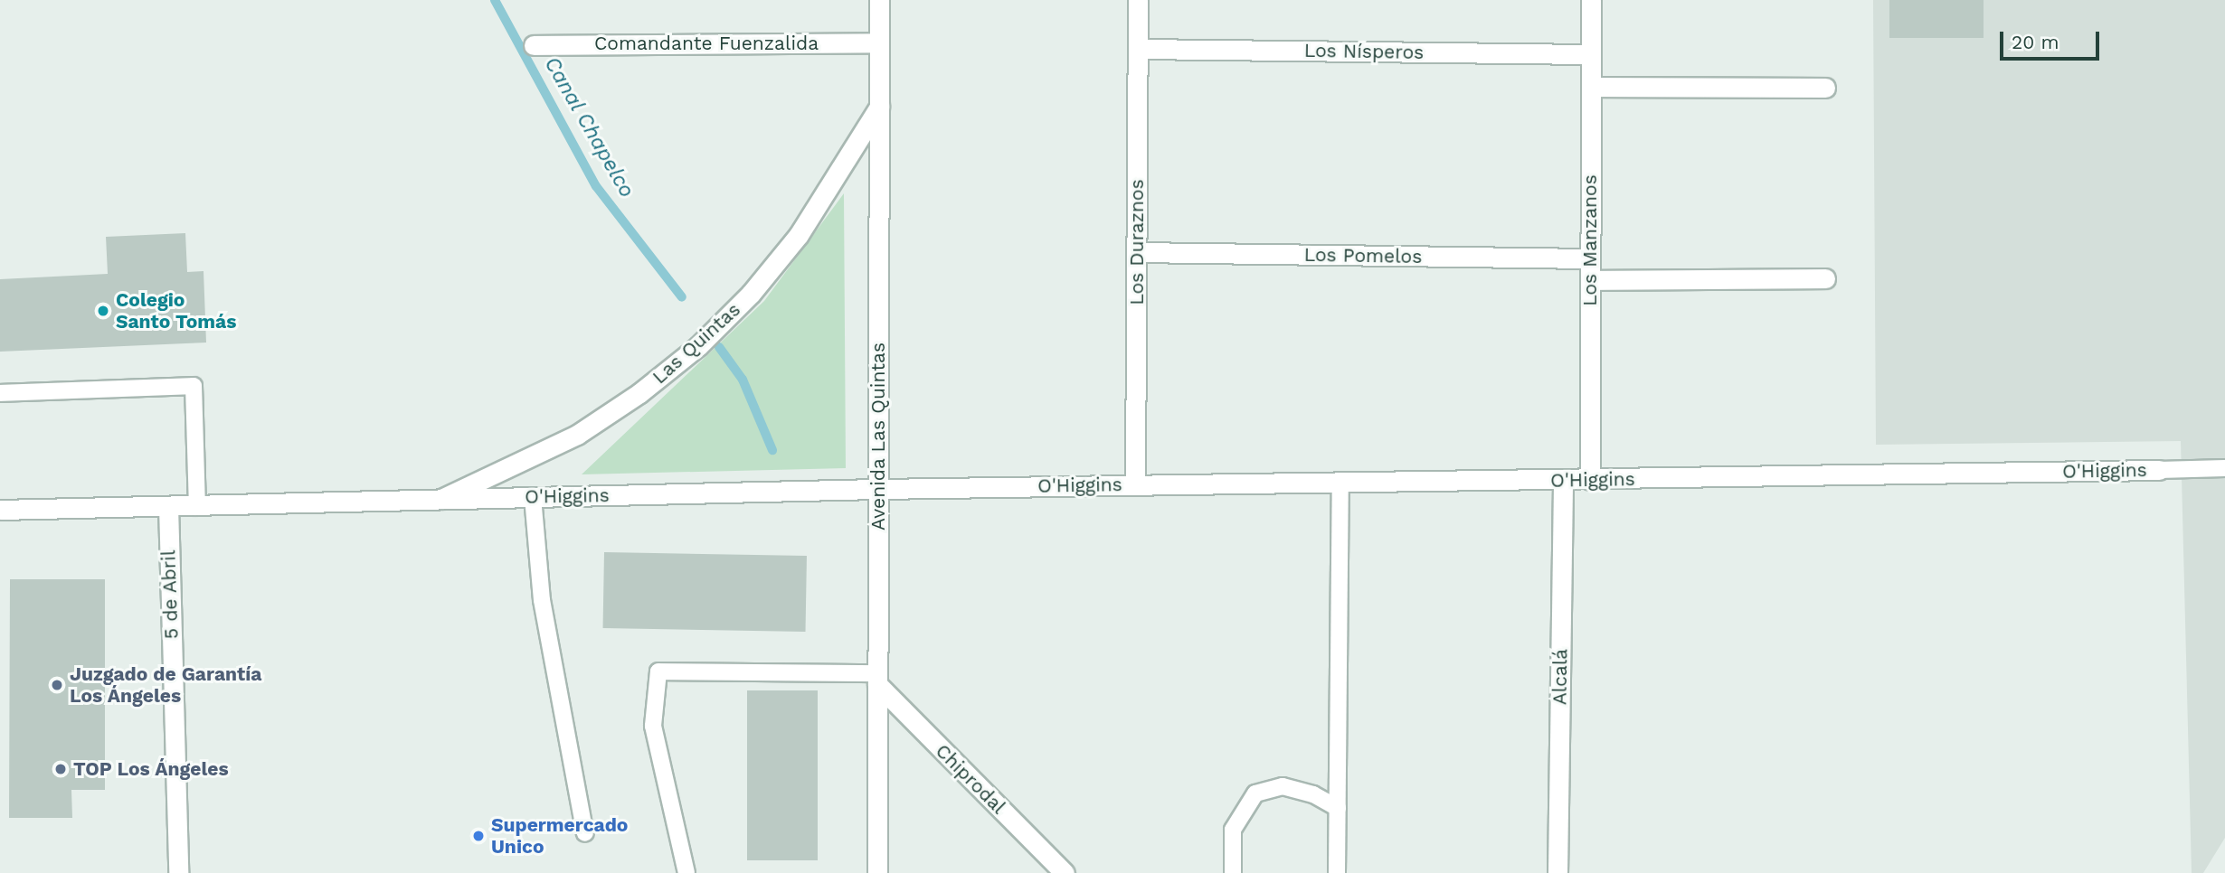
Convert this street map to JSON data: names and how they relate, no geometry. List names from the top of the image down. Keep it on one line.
{"streets":{"street":["Comandante Fuenzalida","Los Nísperos","Los Manzanos","Los Duraznos","Los Pomelos","Las Quintas","Avenida Las Quintas","O'Higgins","5 de Abril","Alcalá","Chiprodal"]},"crossings":[["Comandante Fuenzalida","Avenida Las Quintas"],["Los Nísperos","Los Manzanos"],["Los Nísperos","Los Duraznos"],["Los Manzanos","Los Pomelos"],["Los Manzanos","O'Higgins"],["Los Duraznos","Los Pomelos"],["Los Duraznos","O'Higgins"],["Las Quintas","Avenida Las Quintas"],["Las Quintas","O'Higgins"],["Avenida Las Quintas","O'Higgins"],["Avenida Las Quintas","Chiprodal"],["O'Higgins","5 de Abril"],["O'Higgins","Alcalá"]],"water":["Canal Chapelco"],"places":["Colegio Santo Tomás","Juzgado de Garantía Los Ángeles","TOP Los Ángeles","Supermercado Unico"],"scale_bar":"20 m"}
